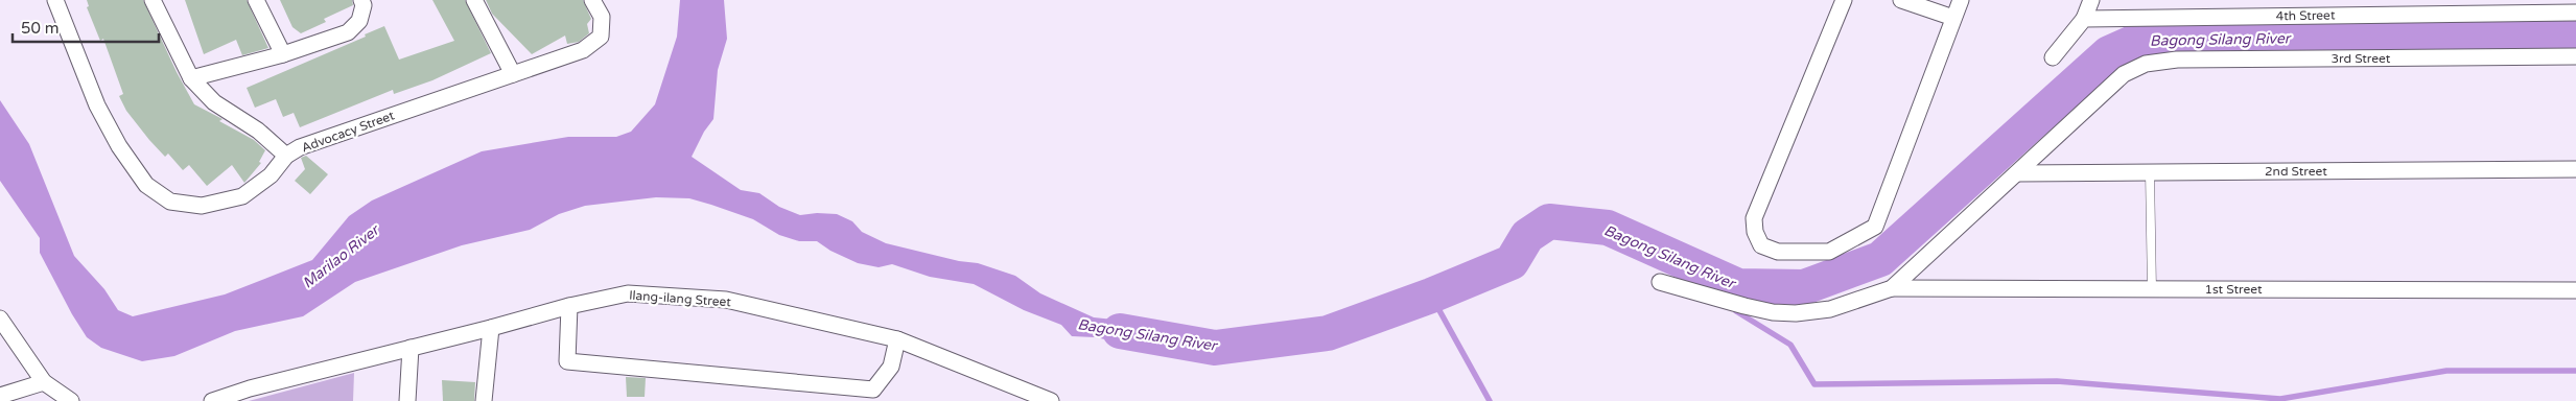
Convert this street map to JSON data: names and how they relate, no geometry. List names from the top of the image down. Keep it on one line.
{"streets":{"street":["4th Street","3rd Street","Advocacy Street","2nd Street","1st Street","Ilang-ilang Street"]},"crossings":[["3rd Street","2nd Street"],["3rd Street","1st Street"]],"water":["Bagong Silang River","Marilao River"],"scale_bar":"50 m"}
